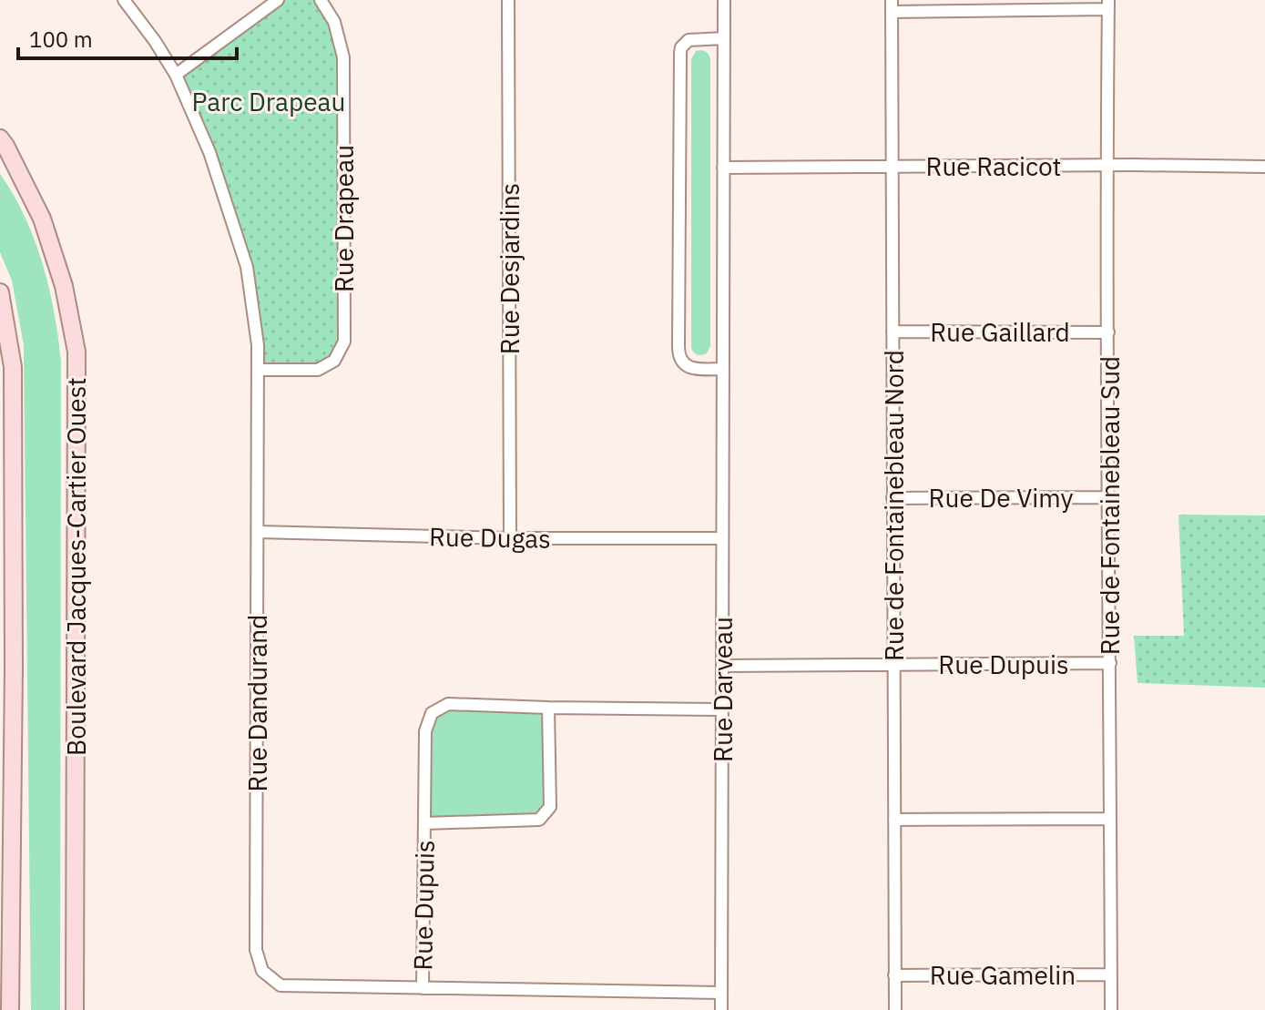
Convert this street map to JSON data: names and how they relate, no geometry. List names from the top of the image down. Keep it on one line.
{"streets":{"main road":["Boulevard Jacques-Cartier Ouest"],"street":["Rue Racicot","Rue Drapeau","Rue Desjardins","Rue Gaillard","Rue De Vimy","Rue de Fontainebleau Nord","Rue de Fontainebleau Sud","Rue Dugas","Rue Dupuis","Rue Darveau","Rue Dandurand","Rue Gamelin"]},"crossings":[["Rue Racicot","Rue de Fontainebleau Nord"],["Rue Racicot","Rue de Fontainebleau Sud"],["Rue Racicot","Rue Darveau"],["Rue Drapeau","Rue Dandurand"],["Rue Desjardins","Rue Dugas"],["Rue Gaillard","Rue de Fontainebleau Nord"],["Rue Gaillard","Rue de Fontainebleau Sud"],["Rue De Vimy","Rue de Fontainebleau Nord"],["Rue De Vimy","Rue de Fontainebleau Sud"],["Rue de Fontainebleau Nord","Rue Dupuis"],["Rue de Fontainebleau Nord","Rue Gamelin"],["Rue de Fontainebleau Sud","Rue Dupuis"],["Rue de Fontainebleau Sud","Rue Gamelin"],["Rue Dugas","Rue Darveau"],["Rue Dugas","Rue Dandurand"],["Rue Dupuis","Rue Darveau"],["Rue Dupuis","Rue Dandurand"],["Rue Darveau","Rue Dandurand"]],"parks":["Parc Drapeau"],"scale_bar":"100 m"}
